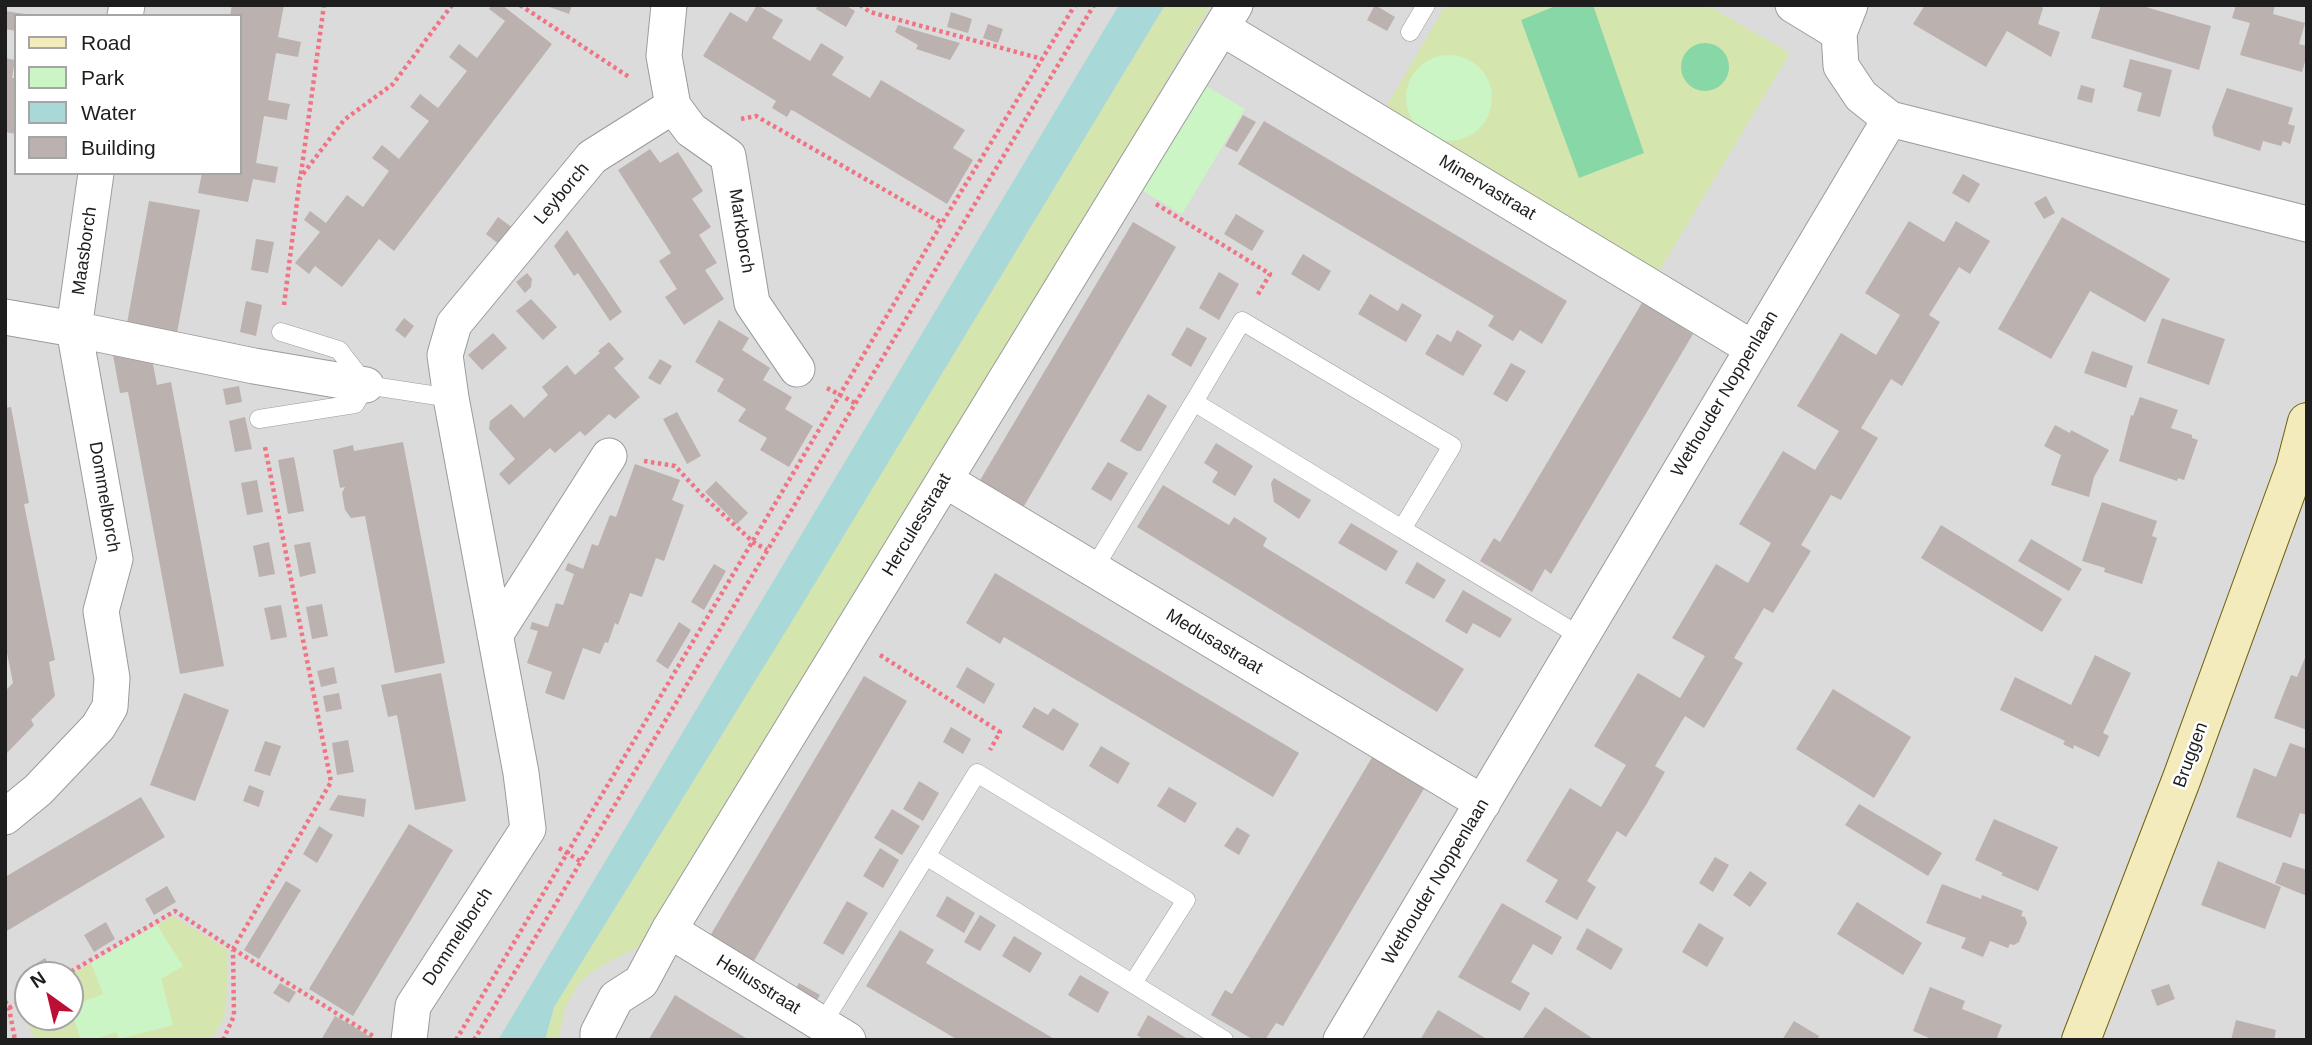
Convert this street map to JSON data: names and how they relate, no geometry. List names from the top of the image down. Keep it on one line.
{"streets":{"street":["Minervastraat","Leyborch","Markborch","Maasborch","Wethouder Noppenlaan","Dommelborch","Herculesstraat","Medusastraat","Bruggen","Heliusstraat"]},"crossings":[["Minervastraat","Wethouder Noppenlaan"],["Minervastraat","Herculesstraat"],["Leyborch","Markborch"],["Leyborch","Dommelborch"],["Maasborch","Dommelborch"],["Wethouder Noppenlaan","Medusastraat"],["Herculesstraat","Medusastraat"],["Herculesstraat","Heliusstraat"]],"legend":["Road","Park","Water","Building"],"north":"top left"}
